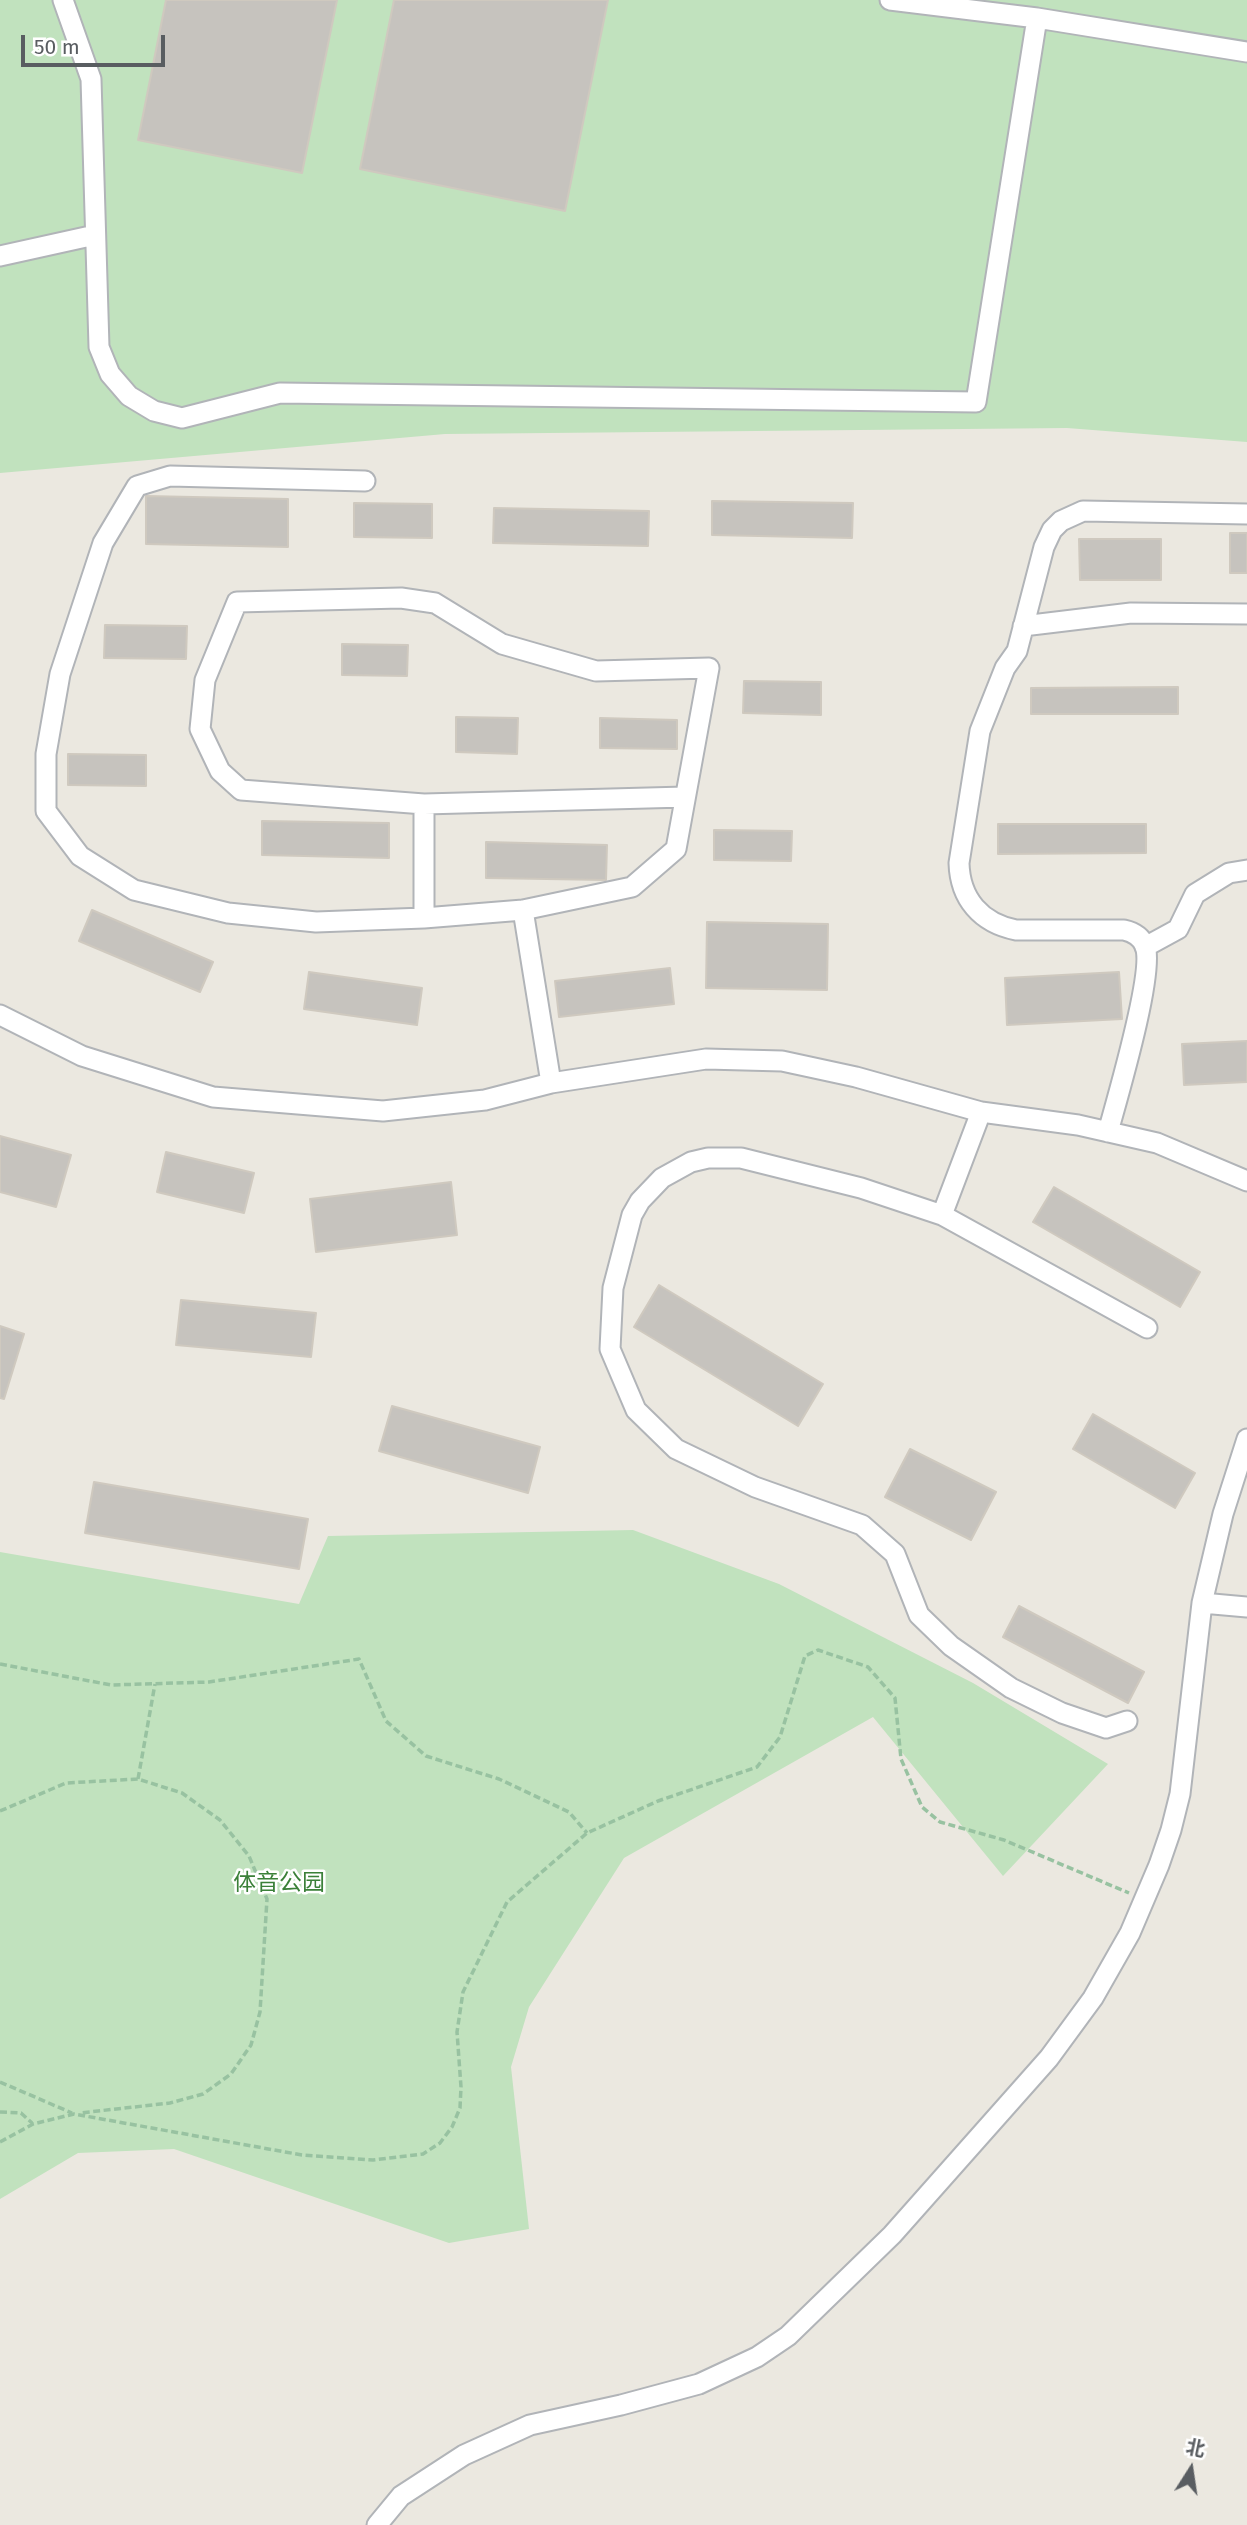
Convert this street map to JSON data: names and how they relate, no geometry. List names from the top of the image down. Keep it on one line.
{"parks":["体音公园"],"scale_bar":"50 m","north":"top"}
